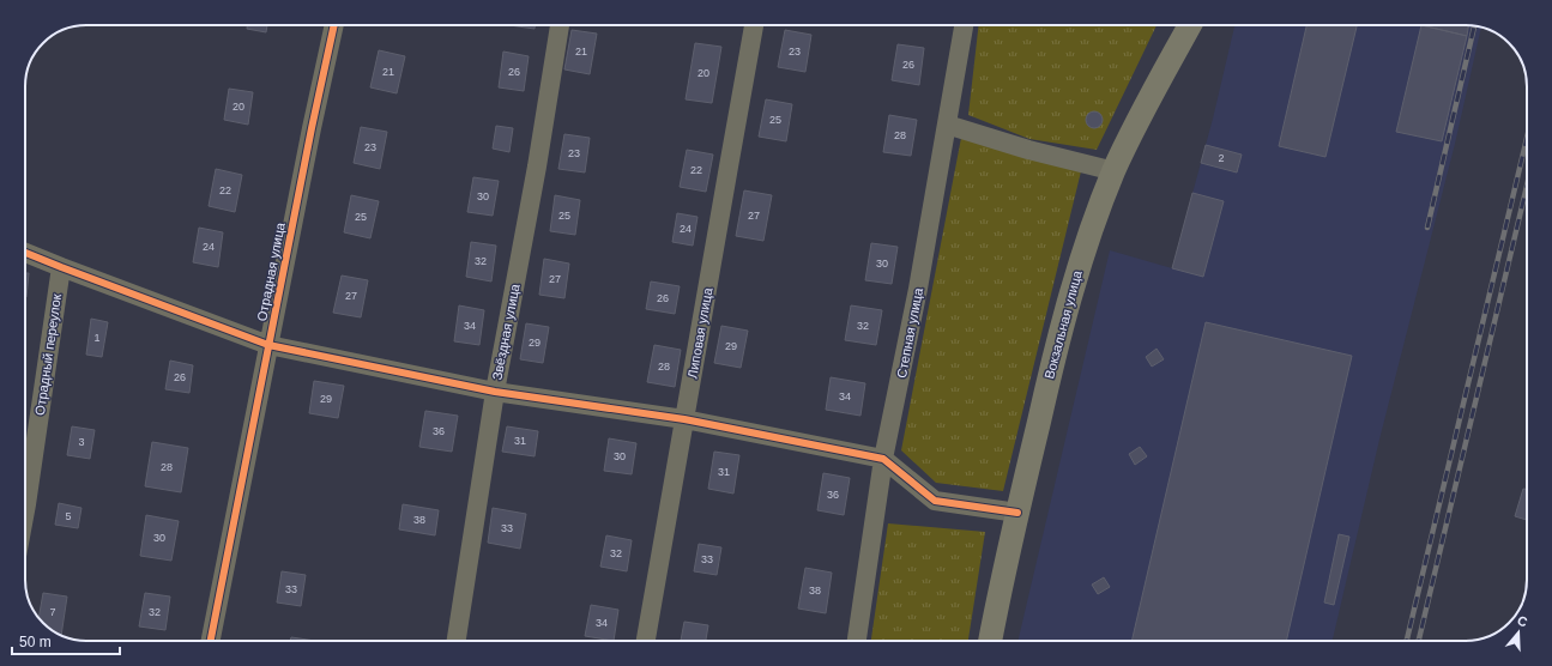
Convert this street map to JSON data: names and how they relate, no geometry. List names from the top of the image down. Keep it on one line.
{"streets":{"main road":["Вокзальная улица"],"street":["Отрадная улица","Звёздная улица","Липовая улица","Степная улица","Отрадный переулок"]},"house_numbers":["21","23","26","21","26","20","20","25","28","23","23","2","22","22","30","25","27","25","24","24","32","30","27","27","26","34","32","1","29","29","28","26","34","29","36","31","3","30","28","31","36","5","38","33","30","32","33","33","38","7","32","34"],"scale_bar":"50 m","north":"top"}
